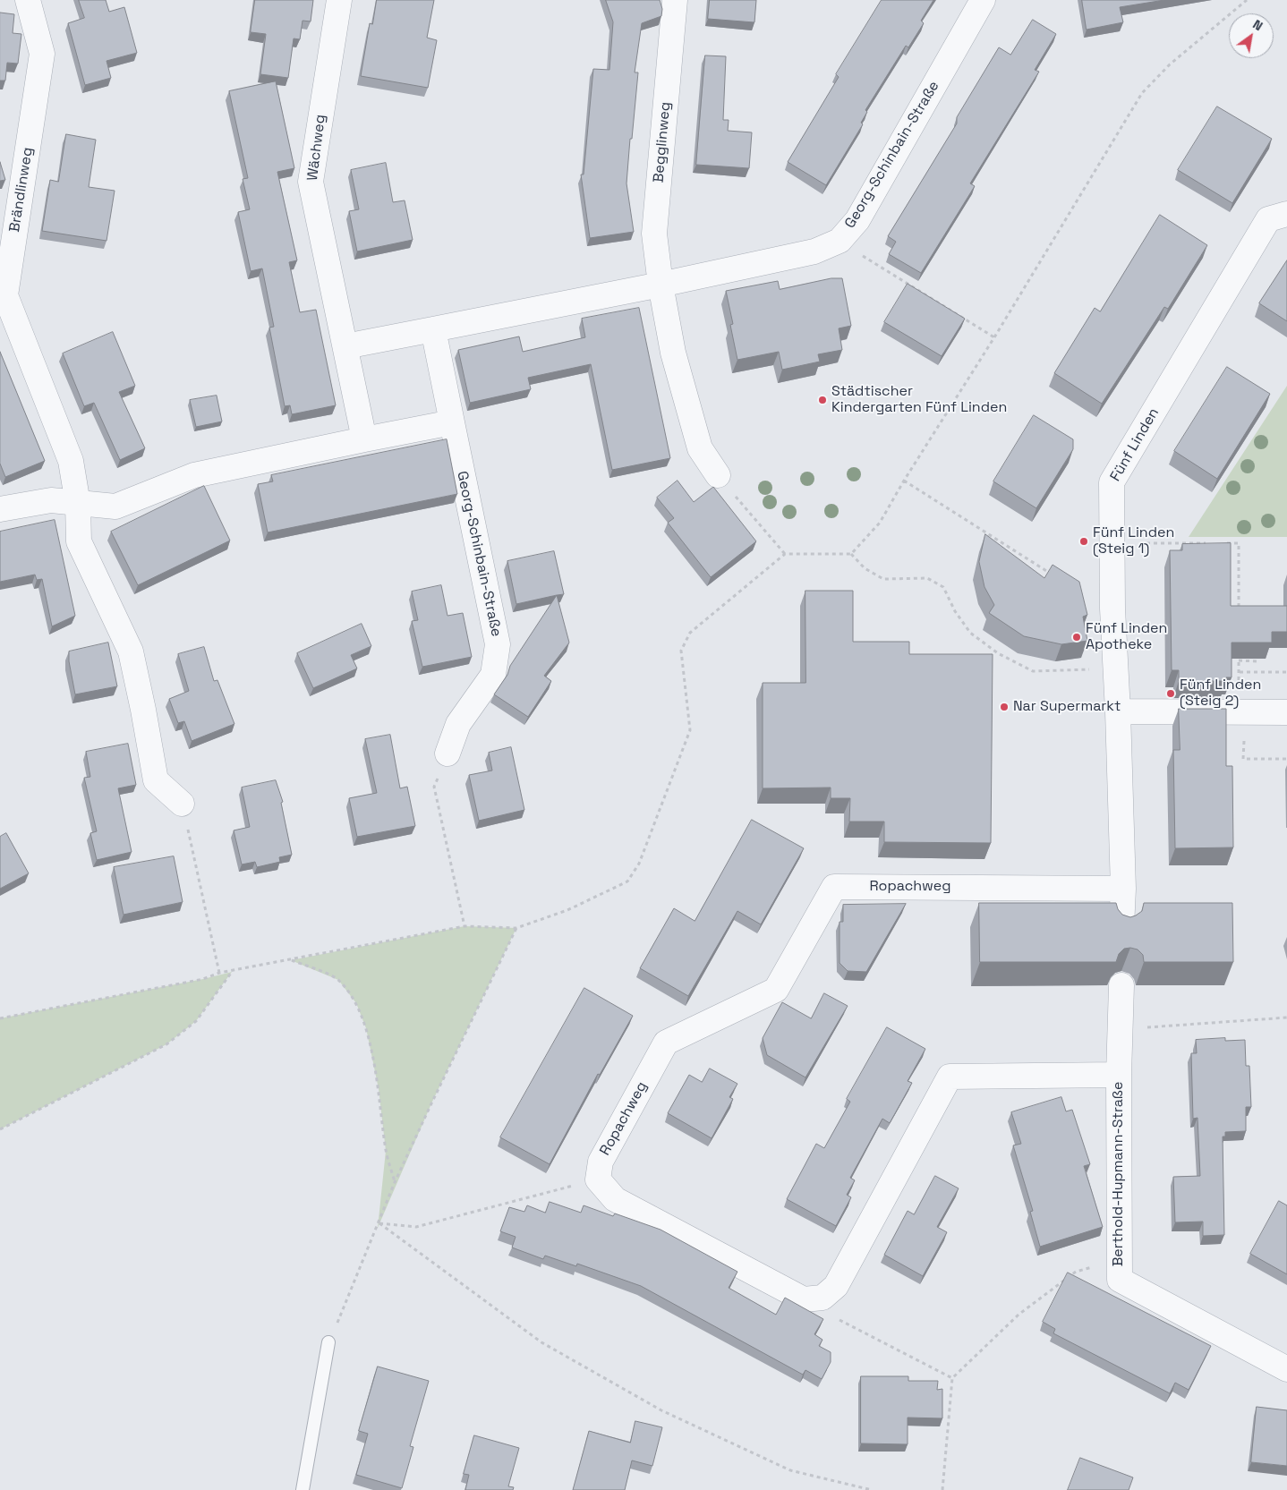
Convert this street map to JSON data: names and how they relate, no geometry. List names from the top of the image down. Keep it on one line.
{"streets":{"street":["Begglinweg","Wächweg","Georg-Schinbain-Straße","Brändlinweg","Fünf Linden","Ropachweg","Berthold-Hupmann-Straße"]},"crossings":[["Begglinweg","Georg-Schinbain-Straße"],["Wächweg","Georg-Schinbain-Straße"]],"places":["Städtischer Kindergarten Fünf Linden","Fünf Linden (Steig 1)","Fünf Linden Apotheke","Fünf Linden (Steig 2)","Nar Supermarkt"],"north":"top right"}
